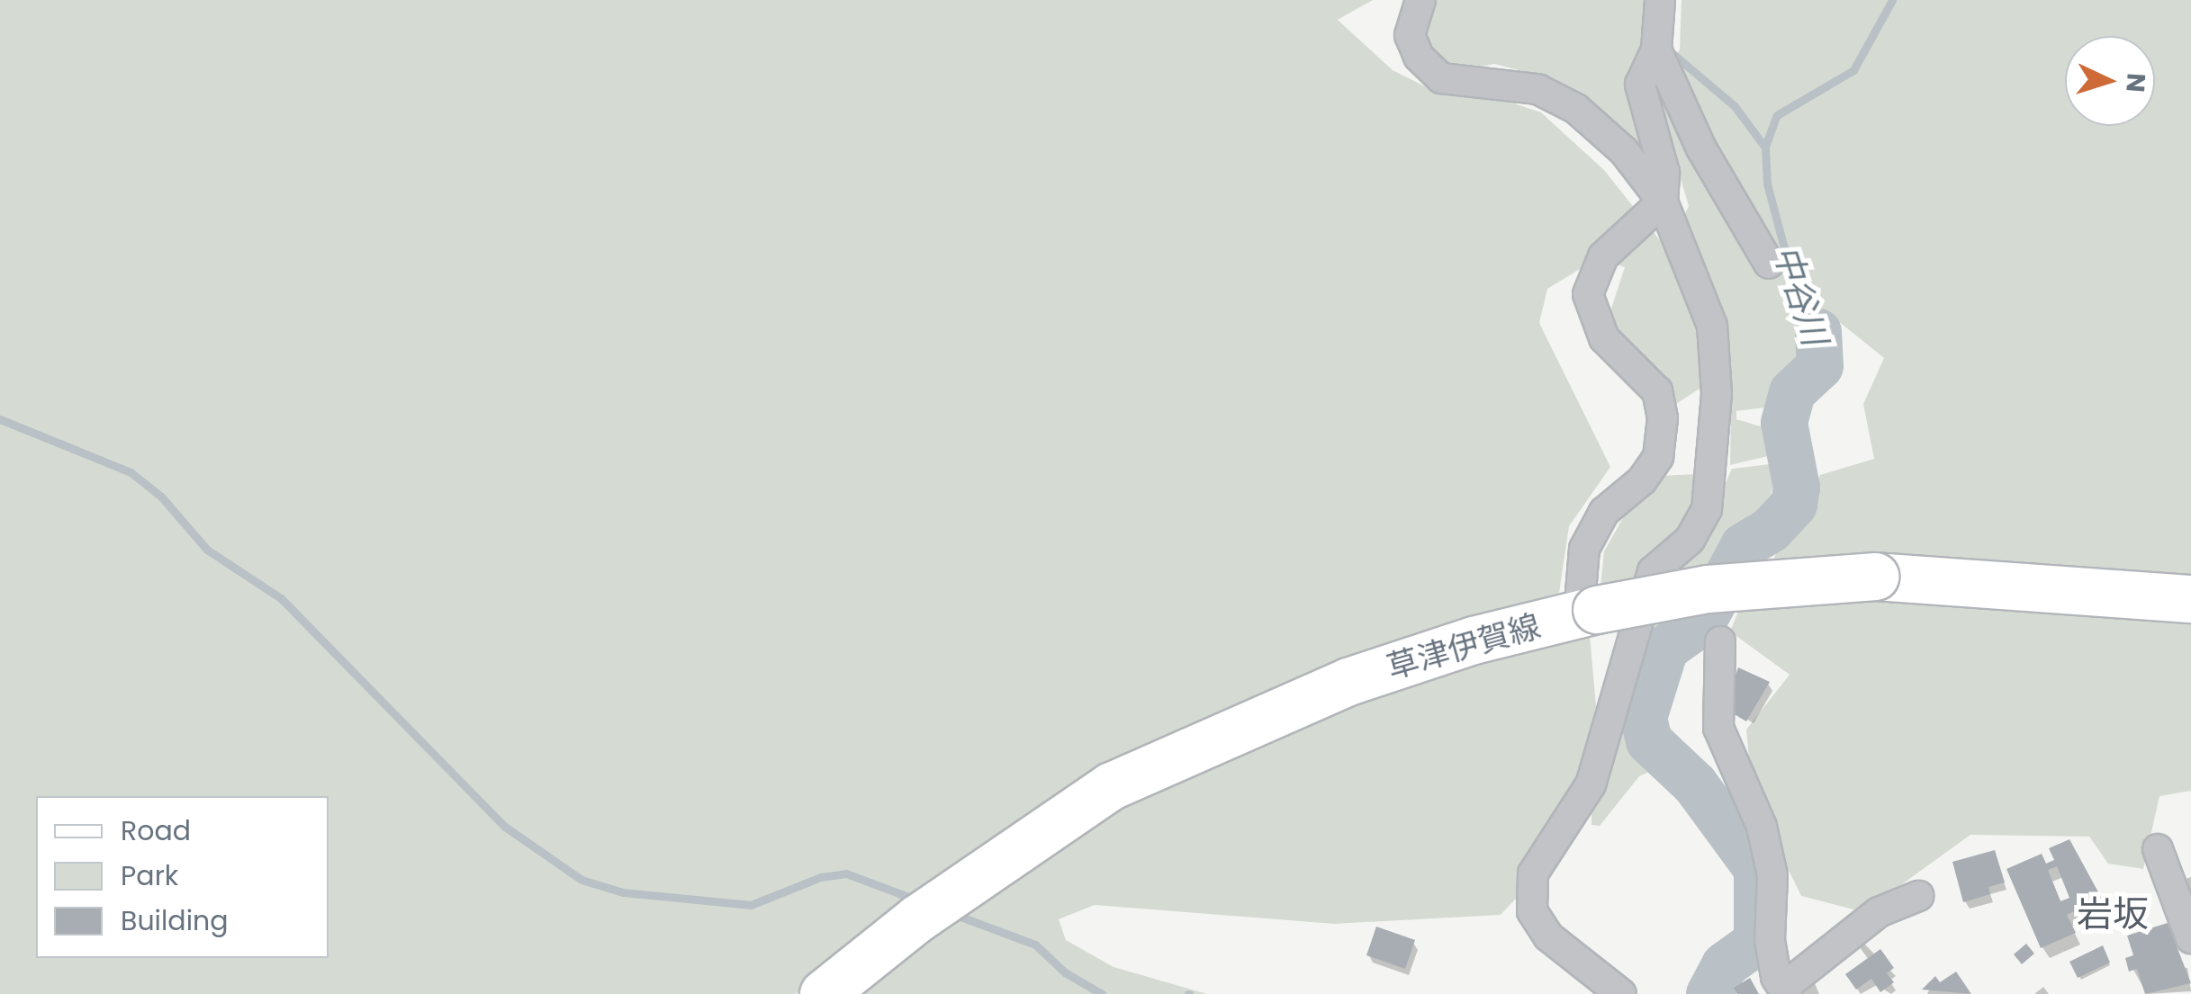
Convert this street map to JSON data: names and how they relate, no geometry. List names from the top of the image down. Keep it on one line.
{"streets":{"main road":["草津伊賀線"]},"districts":["岩坂"],"water":["中谷川"],"legend":["Road","Park","Building"],"north":"right"}
